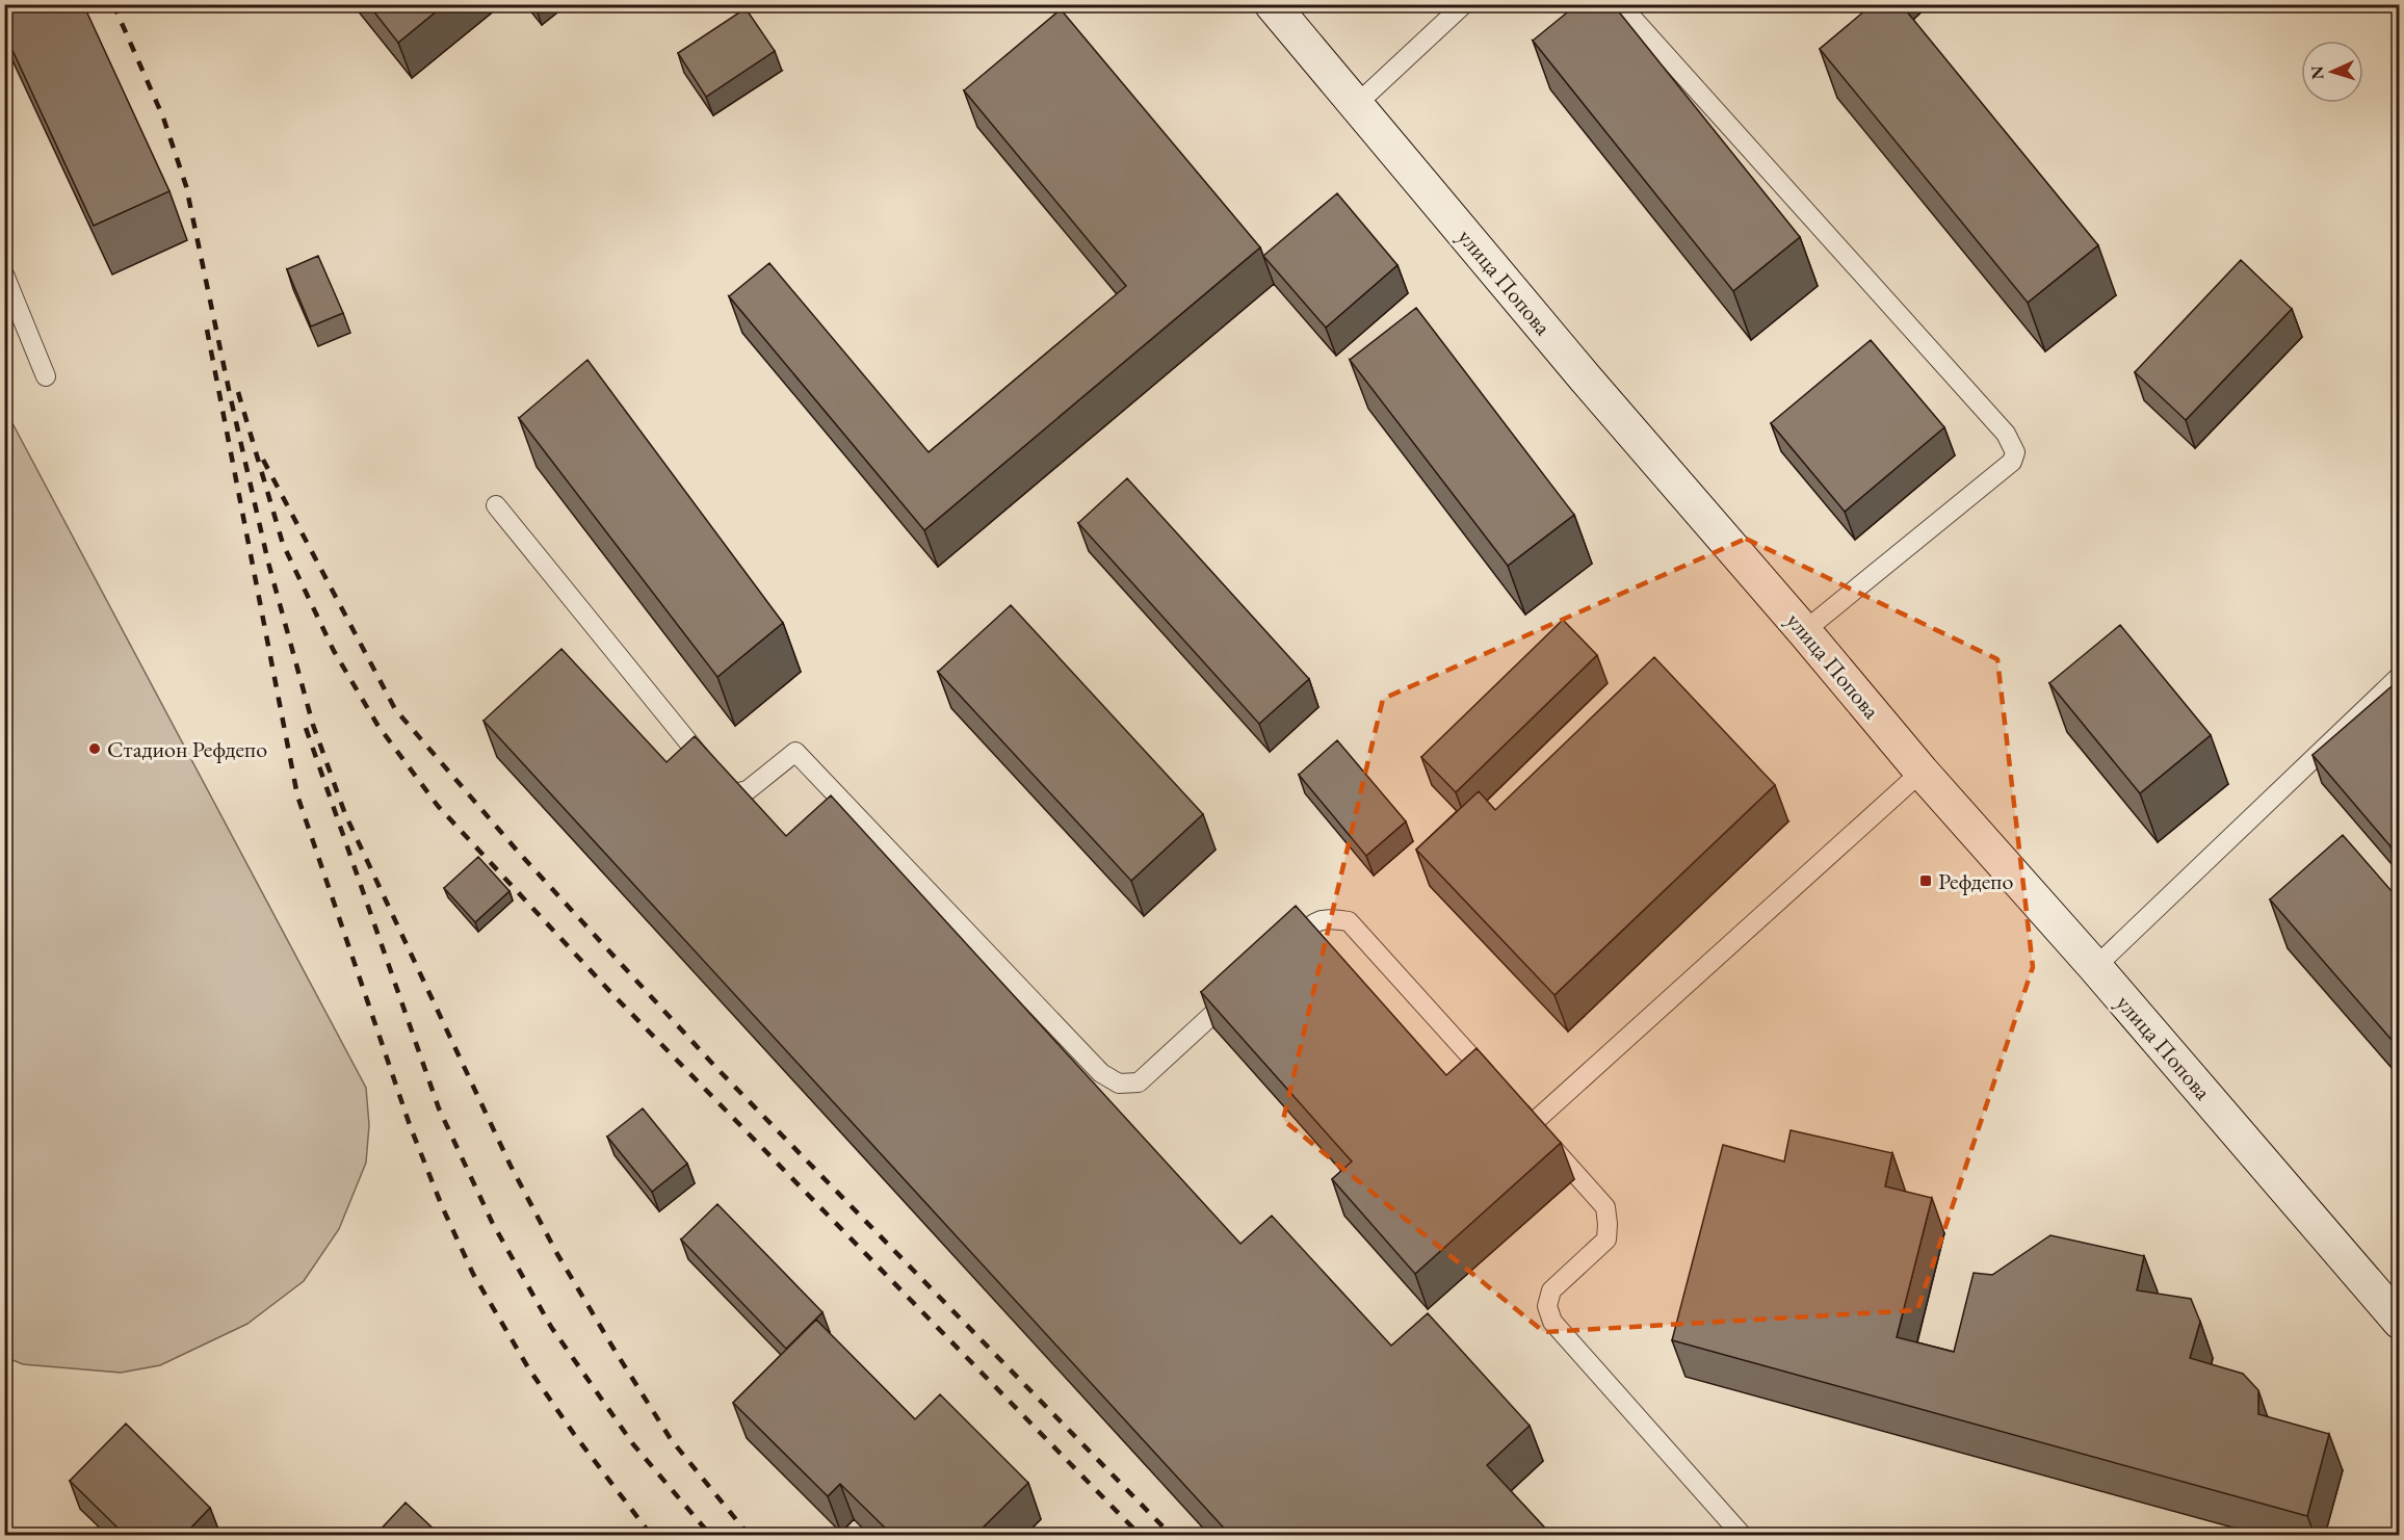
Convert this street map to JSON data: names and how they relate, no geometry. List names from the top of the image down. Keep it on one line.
{"streets":{"street":["улица Попова"]},"places":{"other":["Стадион Рефдепо"],"transit":["Рефдепо"]},"north":"left"}
